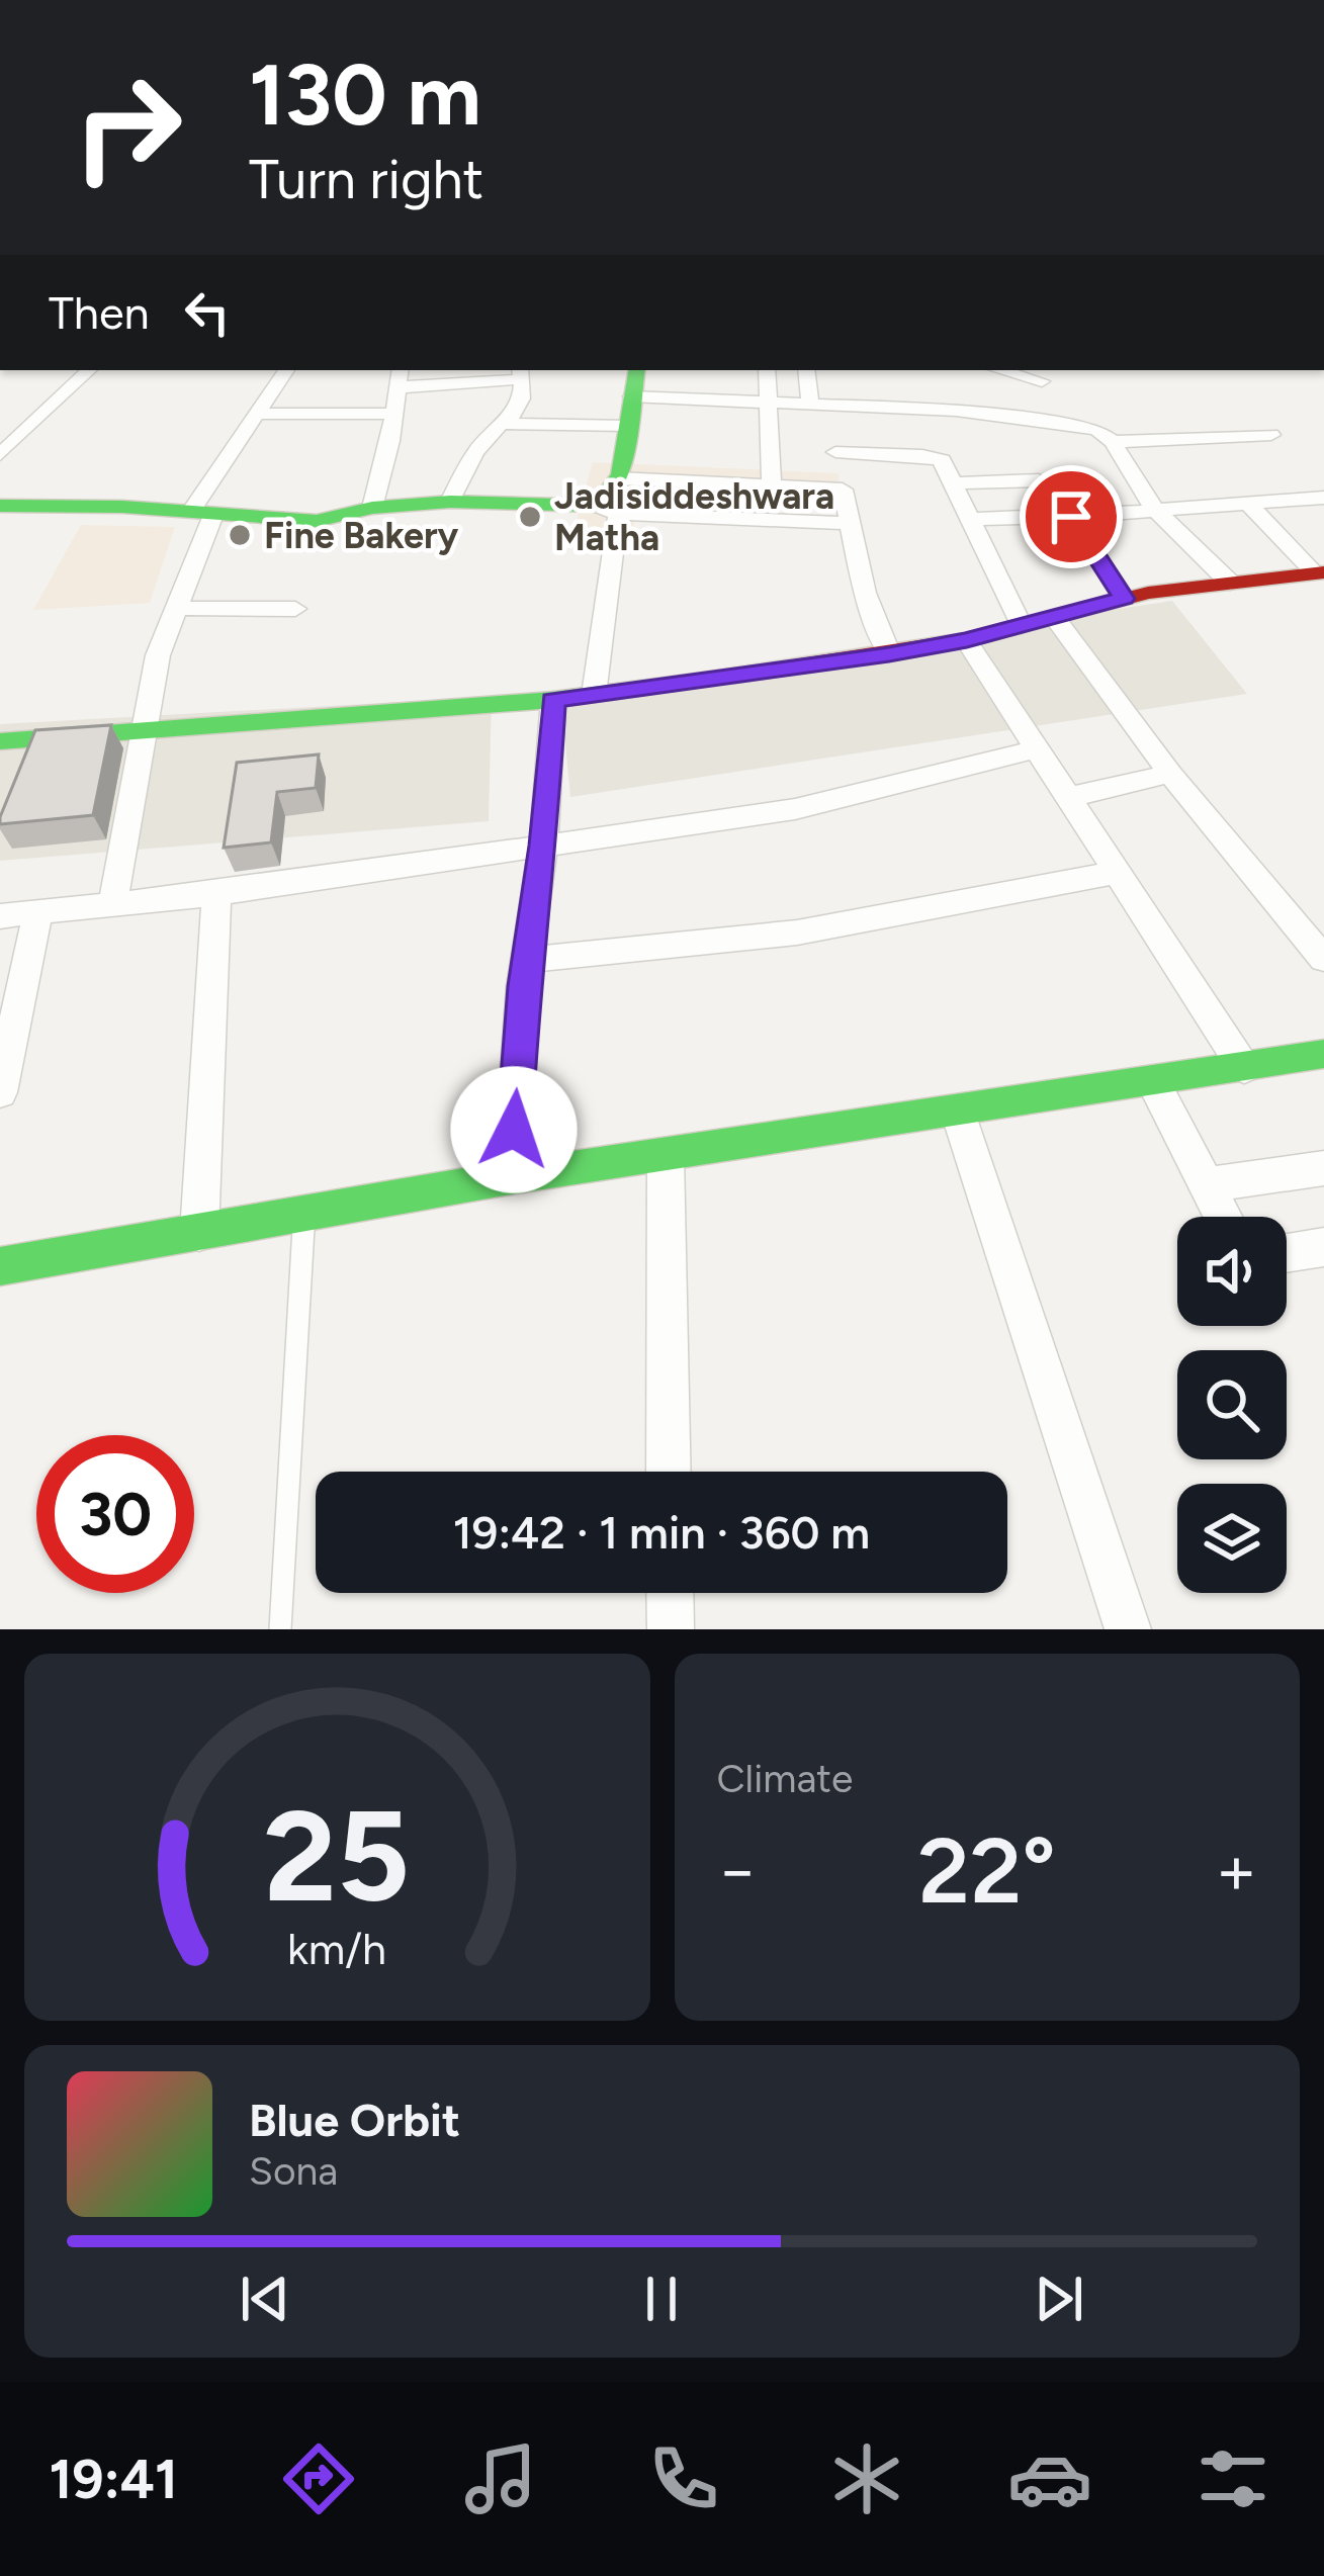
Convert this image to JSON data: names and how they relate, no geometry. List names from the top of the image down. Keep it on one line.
{"places":["Jadisiddeshwara Matha","Fine Bakery"],"page":{"turn":["130 m","Turn right"],"then":"Then","limit":"30","trip":"19:42 · 1 min · 360 m","tile":"Climate","heat":["−","22°","+"],"song":["Blue Orbit","Sona"],"tabs":"19:41","gauge":["25","km/h"]}}
